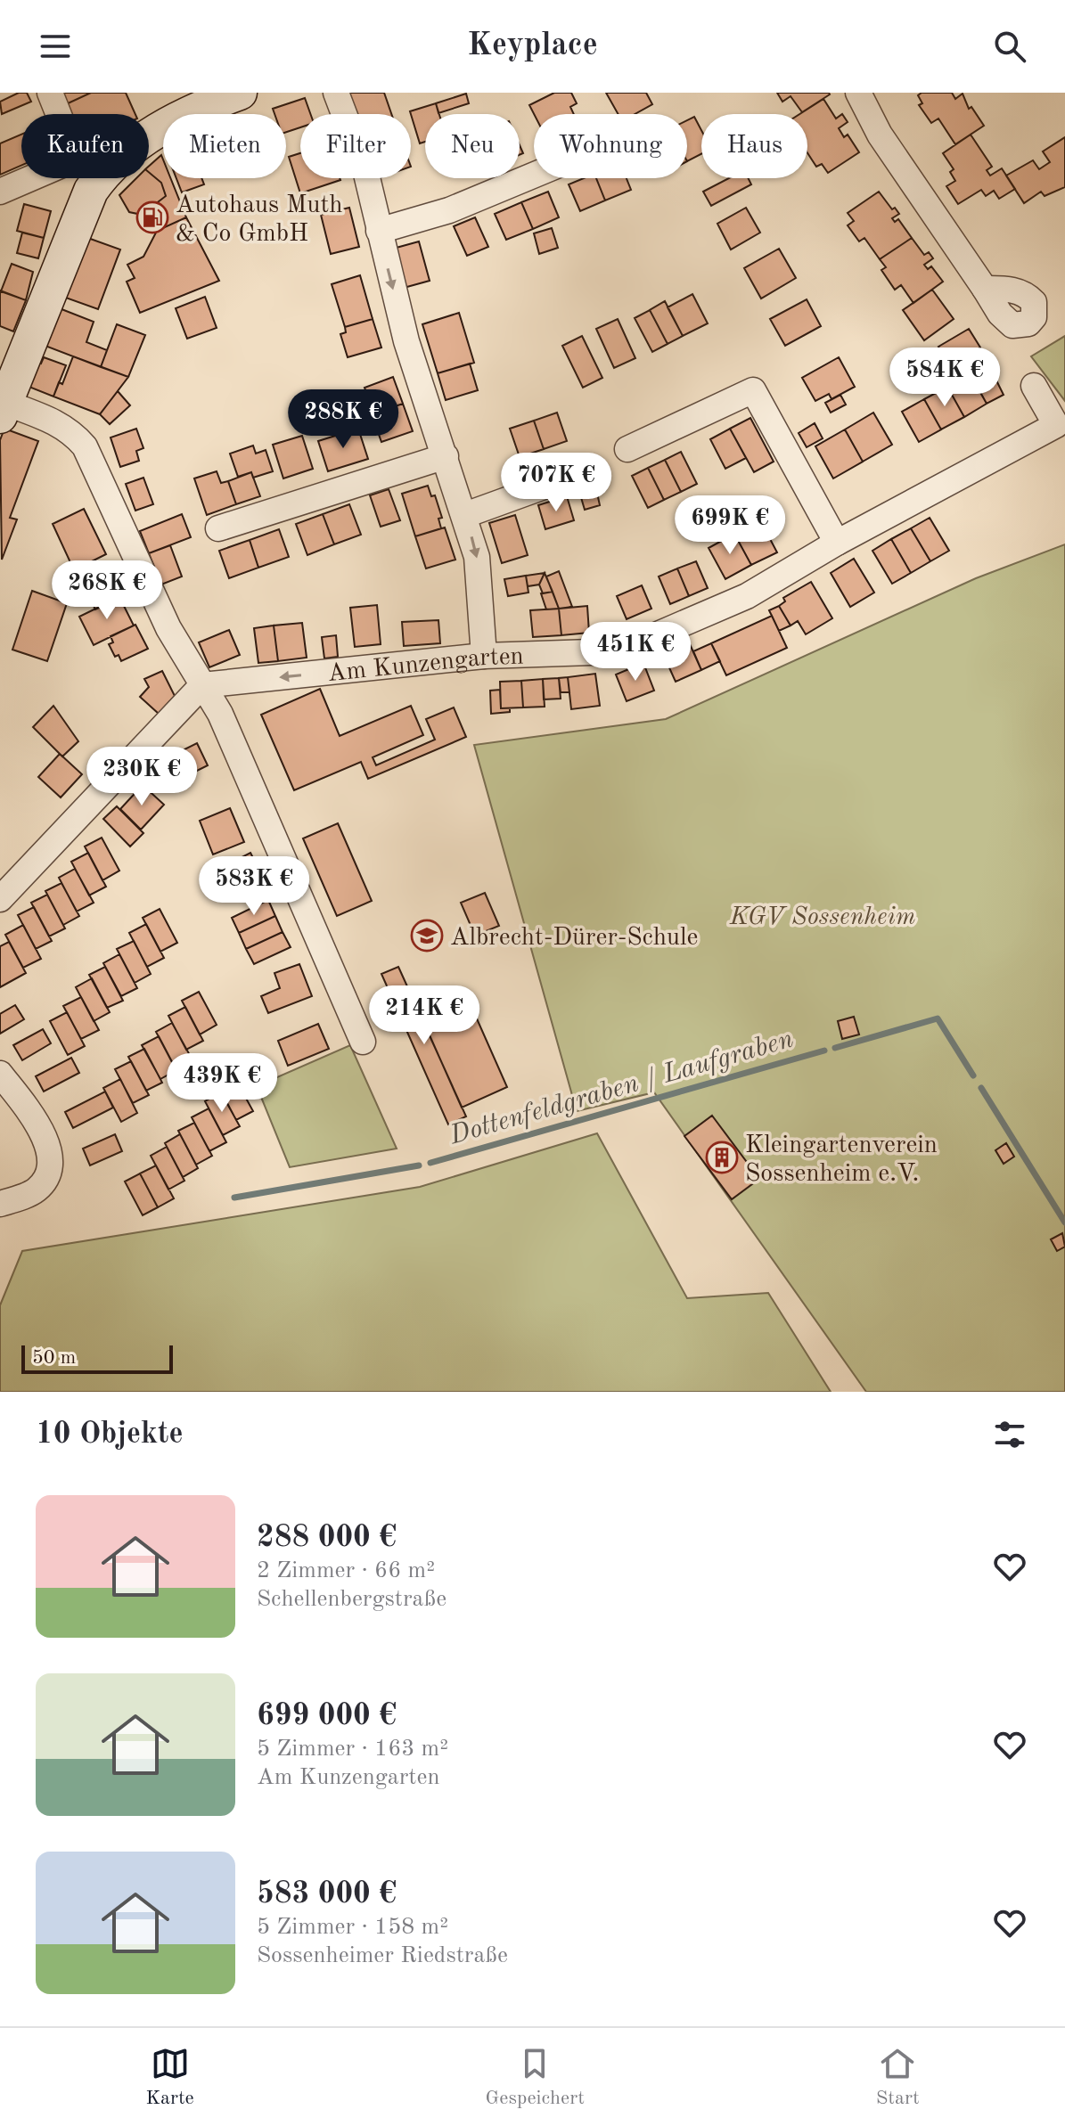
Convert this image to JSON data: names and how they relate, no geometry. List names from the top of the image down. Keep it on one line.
{"streets":{"street":["Am Kunzengarten"]},"water":["Dottenfeldgraben / Laufgraben"],"parks":["KGV Sossenheim"],"places":{"fuel station":["Autohaus Muth & Co GmbH"],"school or university":["Albrecht-Dürer-Schule"],"building":["Kleingartenverein Sossenheim e.V."]},"scale_bar":"50 m","page":{"header":"Keyplace","chip":["Kaufen","Mieten","Filter","Neu","Wohnung","Haus"],"price":["584K €","288K €","707K €","699K €","268K €","451K €","230K €","583K €","214K €","439K €"],"scale":"50 m","heading":"10 Objekte","list":[{"name":"288 000 €","note":"2 Zimmer · 66 m² · Schellenbergstraße"},{"name":"699 000 €","note":"5 Zimmer · 163 m² · Am Kunzengarten"},{"name":"583 000 €","note":"5 Zimmer · 158 m² · Sossenheimer Riedstraße"}],"tabs":["Karte","Gespeichert","Start"]}}
